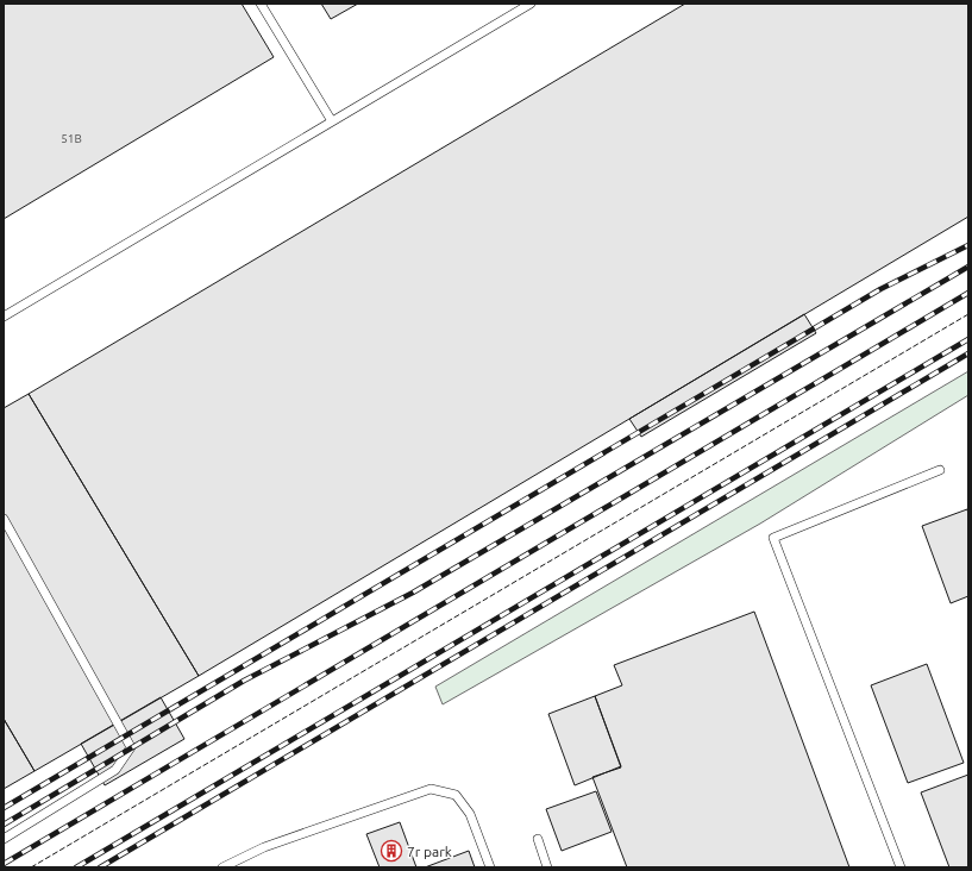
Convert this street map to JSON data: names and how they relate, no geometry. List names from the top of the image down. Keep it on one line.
{"places":{"building":["7r park"]},"house_numbers":["51B"]}
